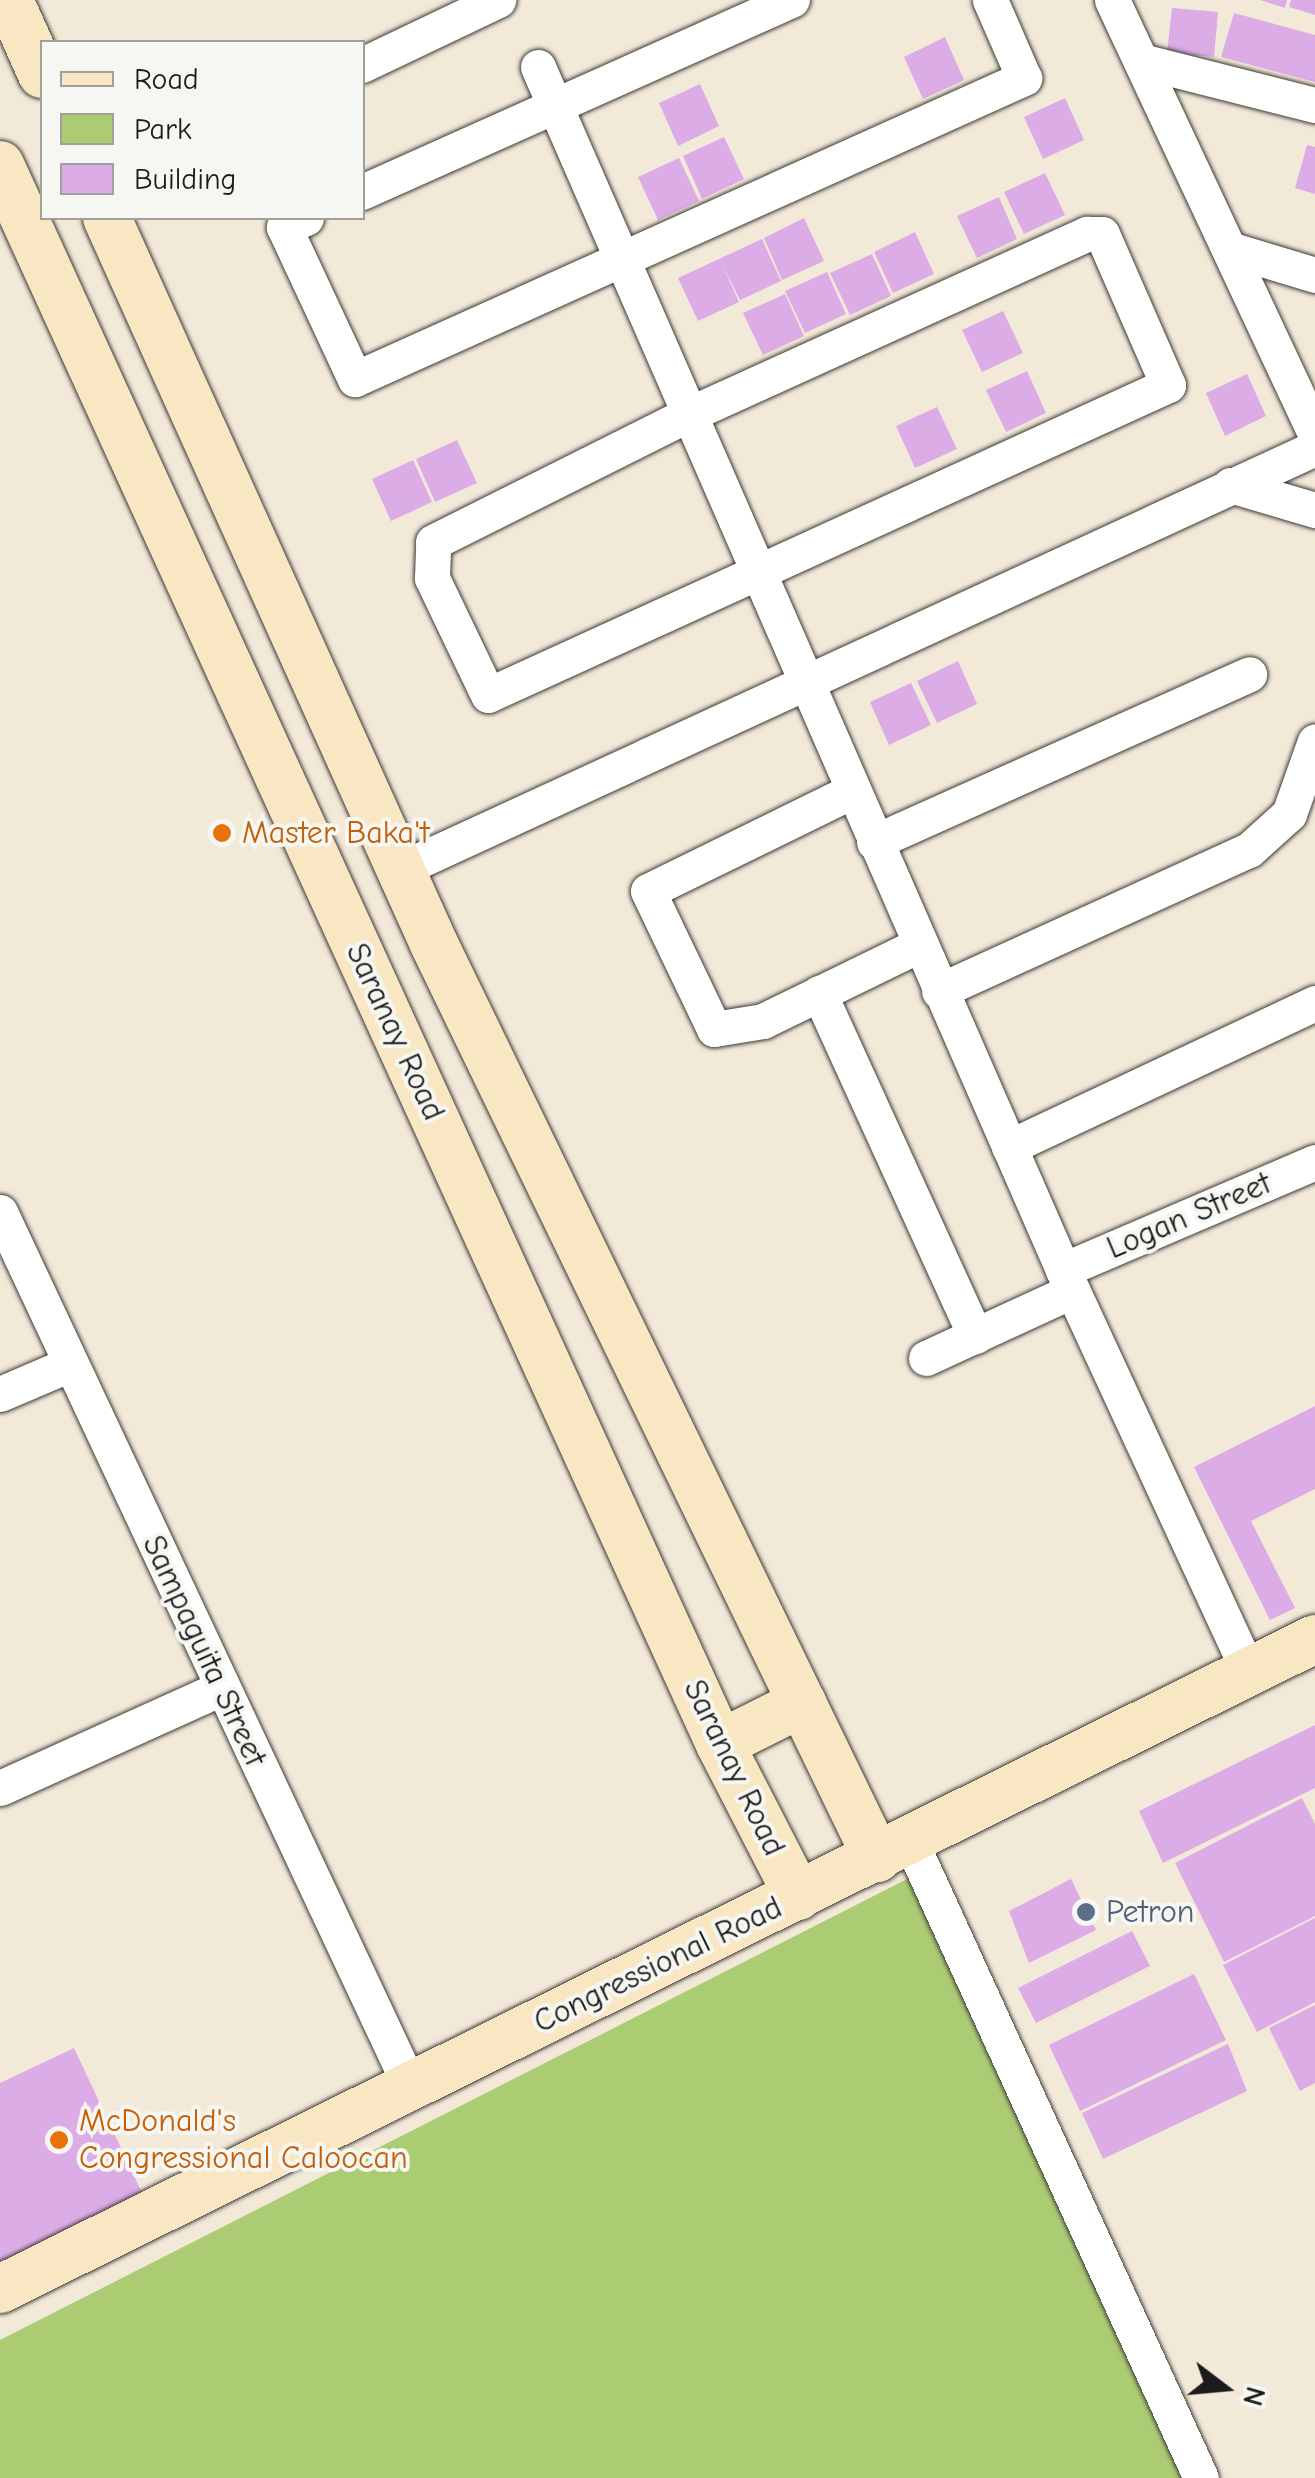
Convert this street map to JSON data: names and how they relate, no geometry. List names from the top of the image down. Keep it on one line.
{"streets":{"street":["Saranay Road","Logan Street","Sampaguita Street","Congressional Road"]},"crossings":[["Saranay Road","Congressional Road"],["Sampaguita Street","Congressional Road"]],"places":["Master Baka't","Petron","McDonald's Congressional Caloocan"],"legend":["Road","Park","Building"],"north":"right"}
